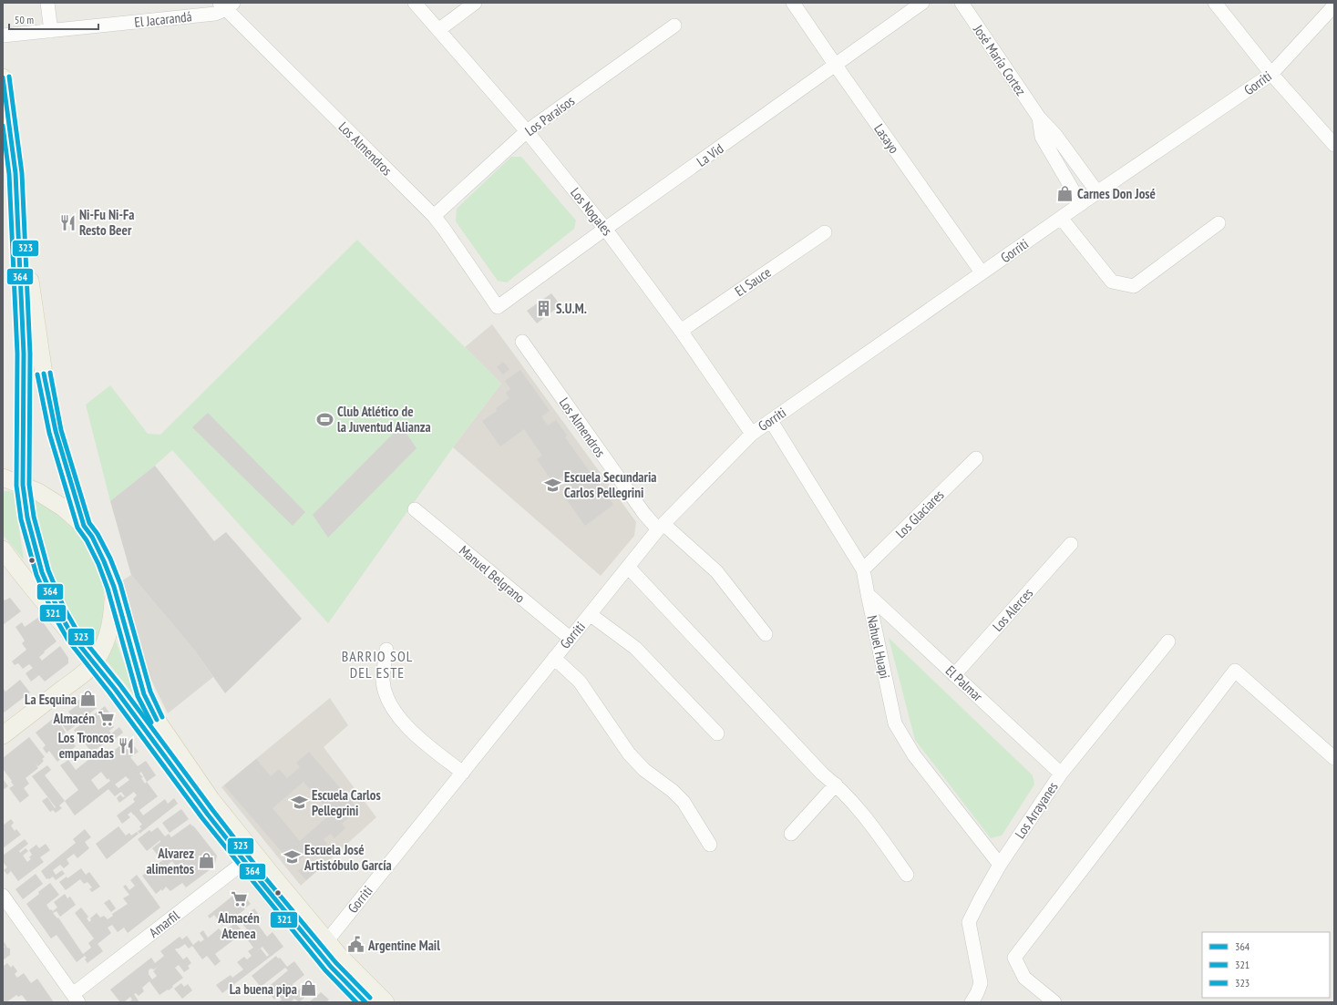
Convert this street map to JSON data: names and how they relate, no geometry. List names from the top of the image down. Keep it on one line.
{"streets":{"street":["El Jacarandá","José María Cortez","Gorriti","Los Paraísos","Lasayo","Los Almendros","La Vid","Los Nogales","El Sauce","Los Glaciares","Manuel Belgrano","Los Alerces","Nahuel Huapi","El Palmar","Los Arrayanes","Amarfil"]},"crossings":[["El Jacarandá","Los Almendros"],["José María Cortez","Gorriti"],["Gorriti","Lasayo"],["Gorriti","Los Almendros"],["Gorriti","Los Nogales"],["Gorriti","Manuel Belgrano"],["Gorriti","Nahuel Huapi"],["Los Paraísos","Los Almendros"],["Los Paraísos","Los Nogales"],["Lasayo","La Vid"],["Los Almendros","La Vid"],["La Vid","Los Nogales"],["Los Nogales","El Sauce"],["Los Glaciares","Nahuel Huapi"],["Los Alerces","El Palmar"],["Nahuel Huapi","El Palmar"],["Nahuel Huapi","Los Arrayanes"],["El Palmar","Los Arrayanes"]],"districts":["BARRIO SOL DEL ESTE"],"places":{"shop":["Carnes Don José","La Esquina","Alvarez alimentos","La buena pipa"],"restaurant":["Ni-Fu Ni-Fa Resto Beer","Los Troncos empanadas"],"building":["S.U.M."],"sports":["Club Atlético de la Juventud Alianza"],"school or university":["Escuela Secundaria Carlos Pellegrini","Escuela Carlos Pellegrini","Escuela José Artistóbulo García"],"supermarket":["Almacén","Almacén Atenea"],"public building":["Argentine Mail"]},"lines":["transit line 323","transit line 364","transit line 321"],"legend":["364","321","323"],"scale_bar":"50 m"}
